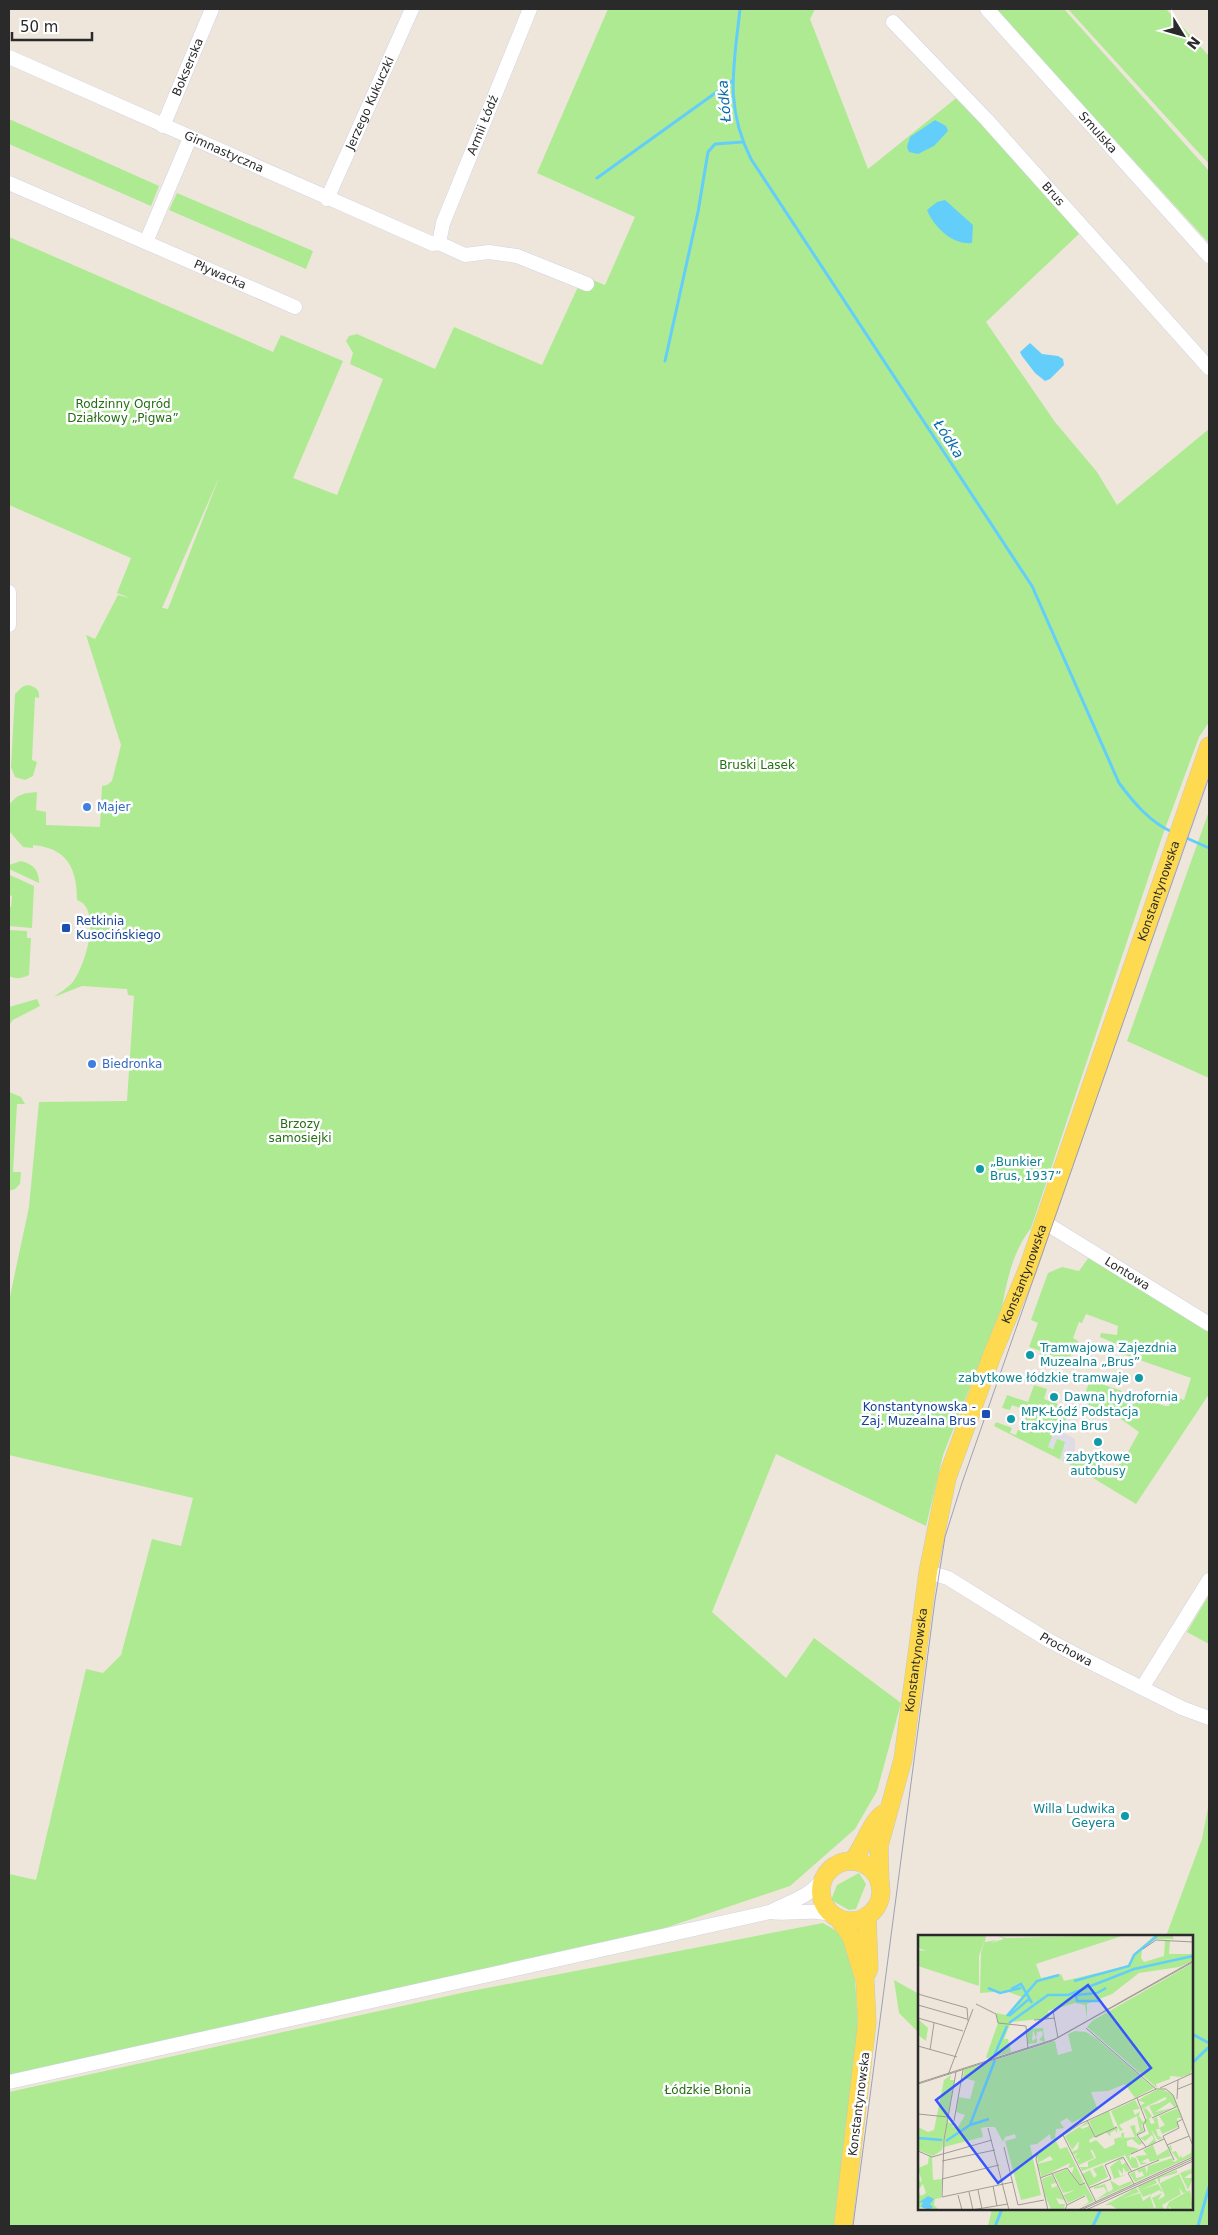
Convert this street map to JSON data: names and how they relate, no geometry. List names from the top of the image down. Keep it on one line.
{"streets":{"main road":["Konstantynowska"],"street":["Bokserska","Jerzego Kukuczki","Armii Łódź","Smulska","Gimnastyczna","Brus","Pływacka","Lontowa","Prochowa"]},"crossings":[["Bokserska","Gimnastyczna"],["Jerzego Kukuczki","Gimnastyczna"],["Armii Łódź","Gimnastyczna"],["Konstantynowska","Lontowa"],["Konstantynowska","Prochowa"]],"water":["Łódka"],"parks":["Rodzinny Ogród Działkowy „Pigwa”","Bruski Lasek","Brzozy samosiejki","Łódzkie Błonia"],"places":{"other":["Majer","Biedronka","„Bunkier Brus, 1937”","Tramwajowa Zajezdnia Muzealna „Brus”","zabytkowe łódzkie tramwaje","Dawna hydrofornia","MPK-Łódź Podstacja trakcyjna Brus","zabytkowe autobusy","Willa Ludwika Geyera"],"transit":["Retkinia Kusocińskiego","Konstantynowska - Zaj. Muzealna Brus"]},"scale_bar":"50 m","north":"bottom right"}
